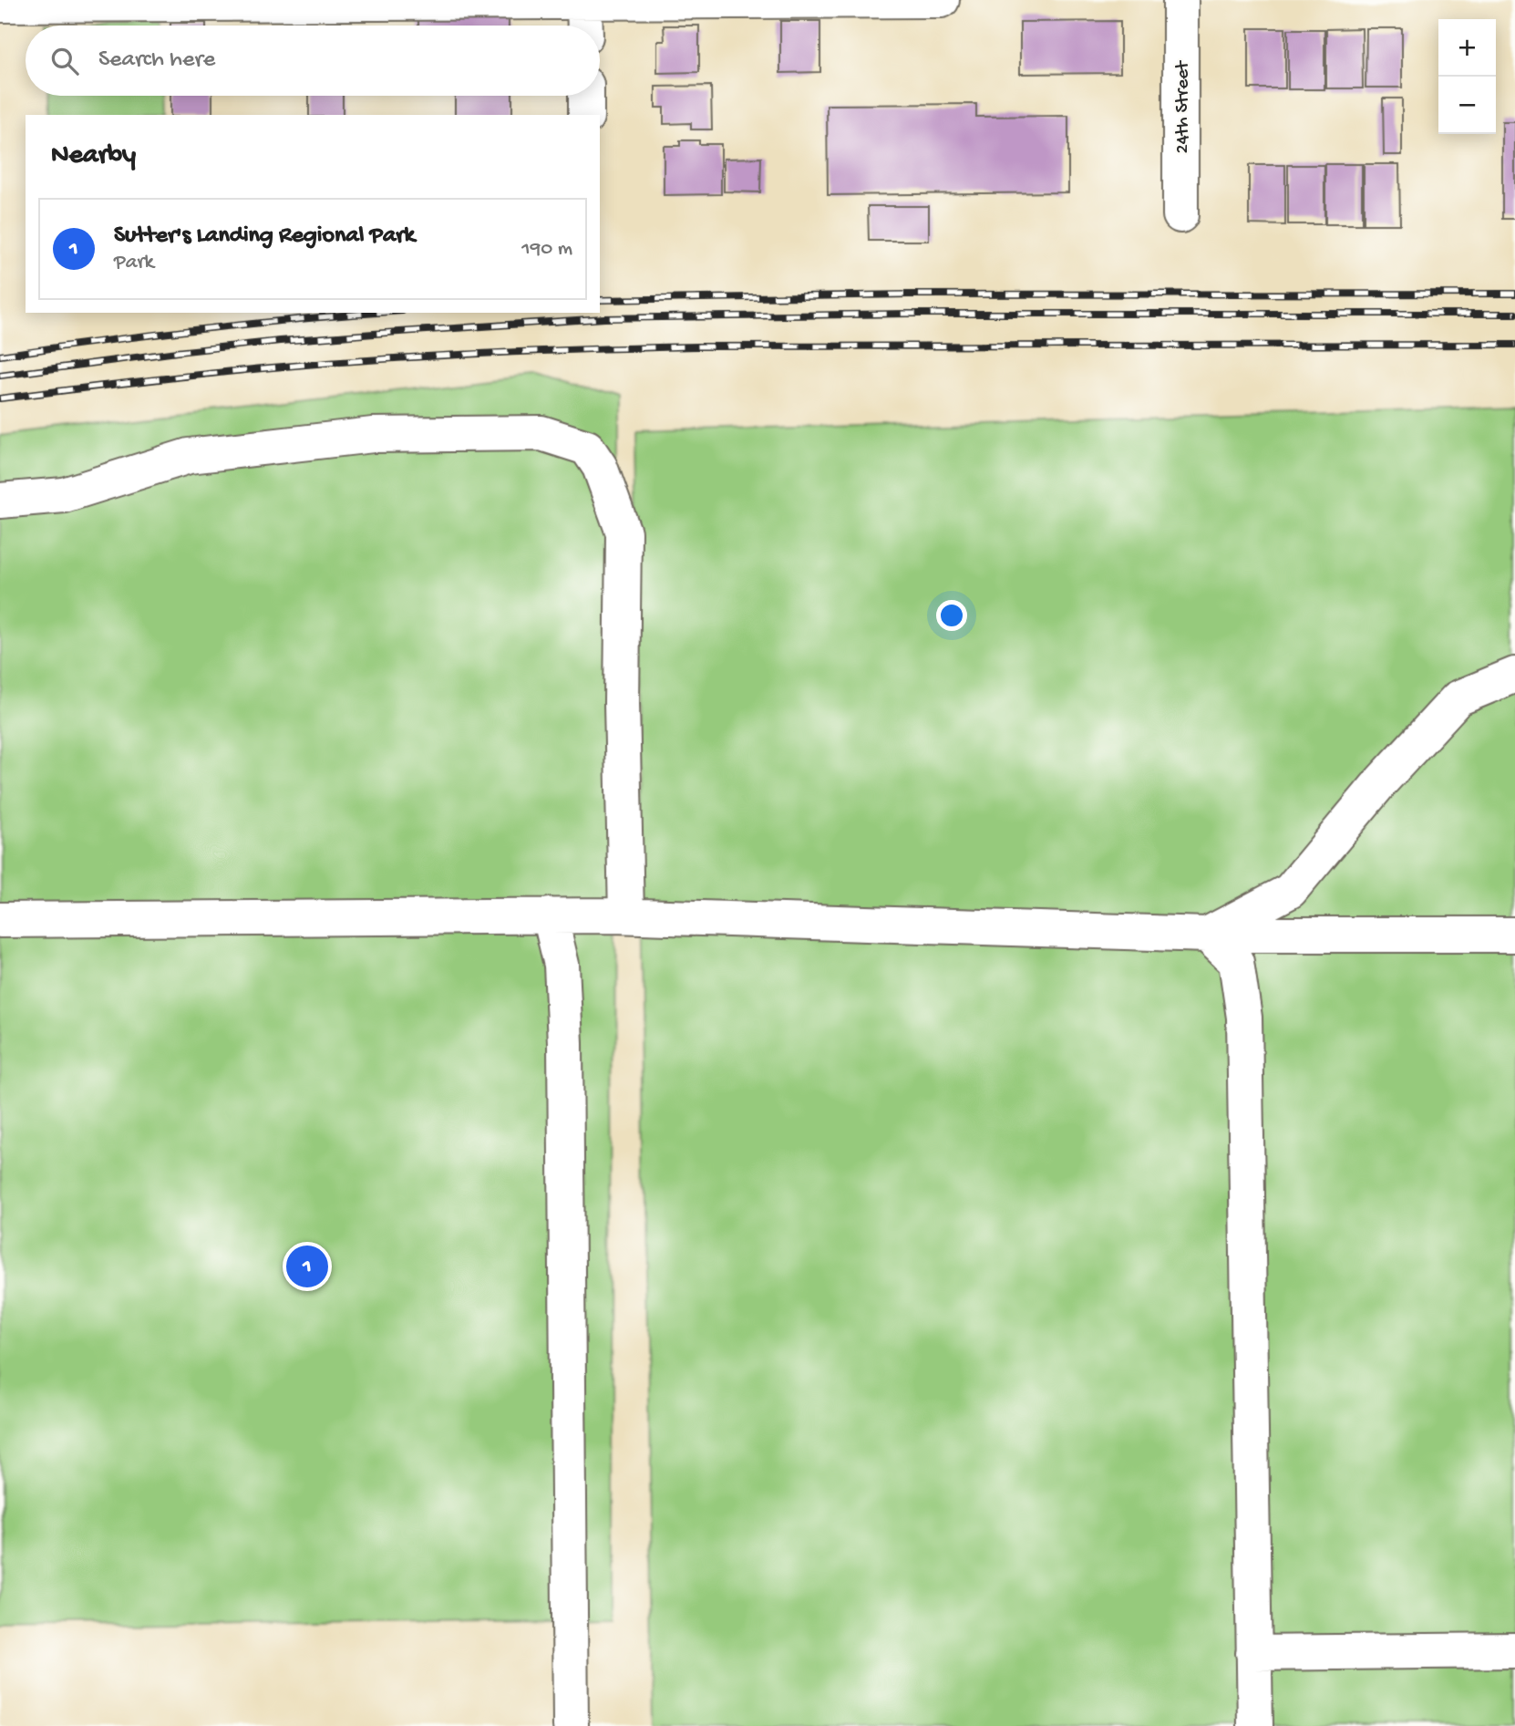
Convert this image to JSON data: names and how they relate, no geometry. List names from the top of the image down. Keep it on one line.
{"streets":{"street":["24th Street"]},"page":{"map_buttons":["+","−"],"search":"Search here","heading":"Nearby","list":[{"mark":"1","name":"Sutter's Landing Regional Park","note":"Park","value":"190 m"}],"pins":"1"}}
